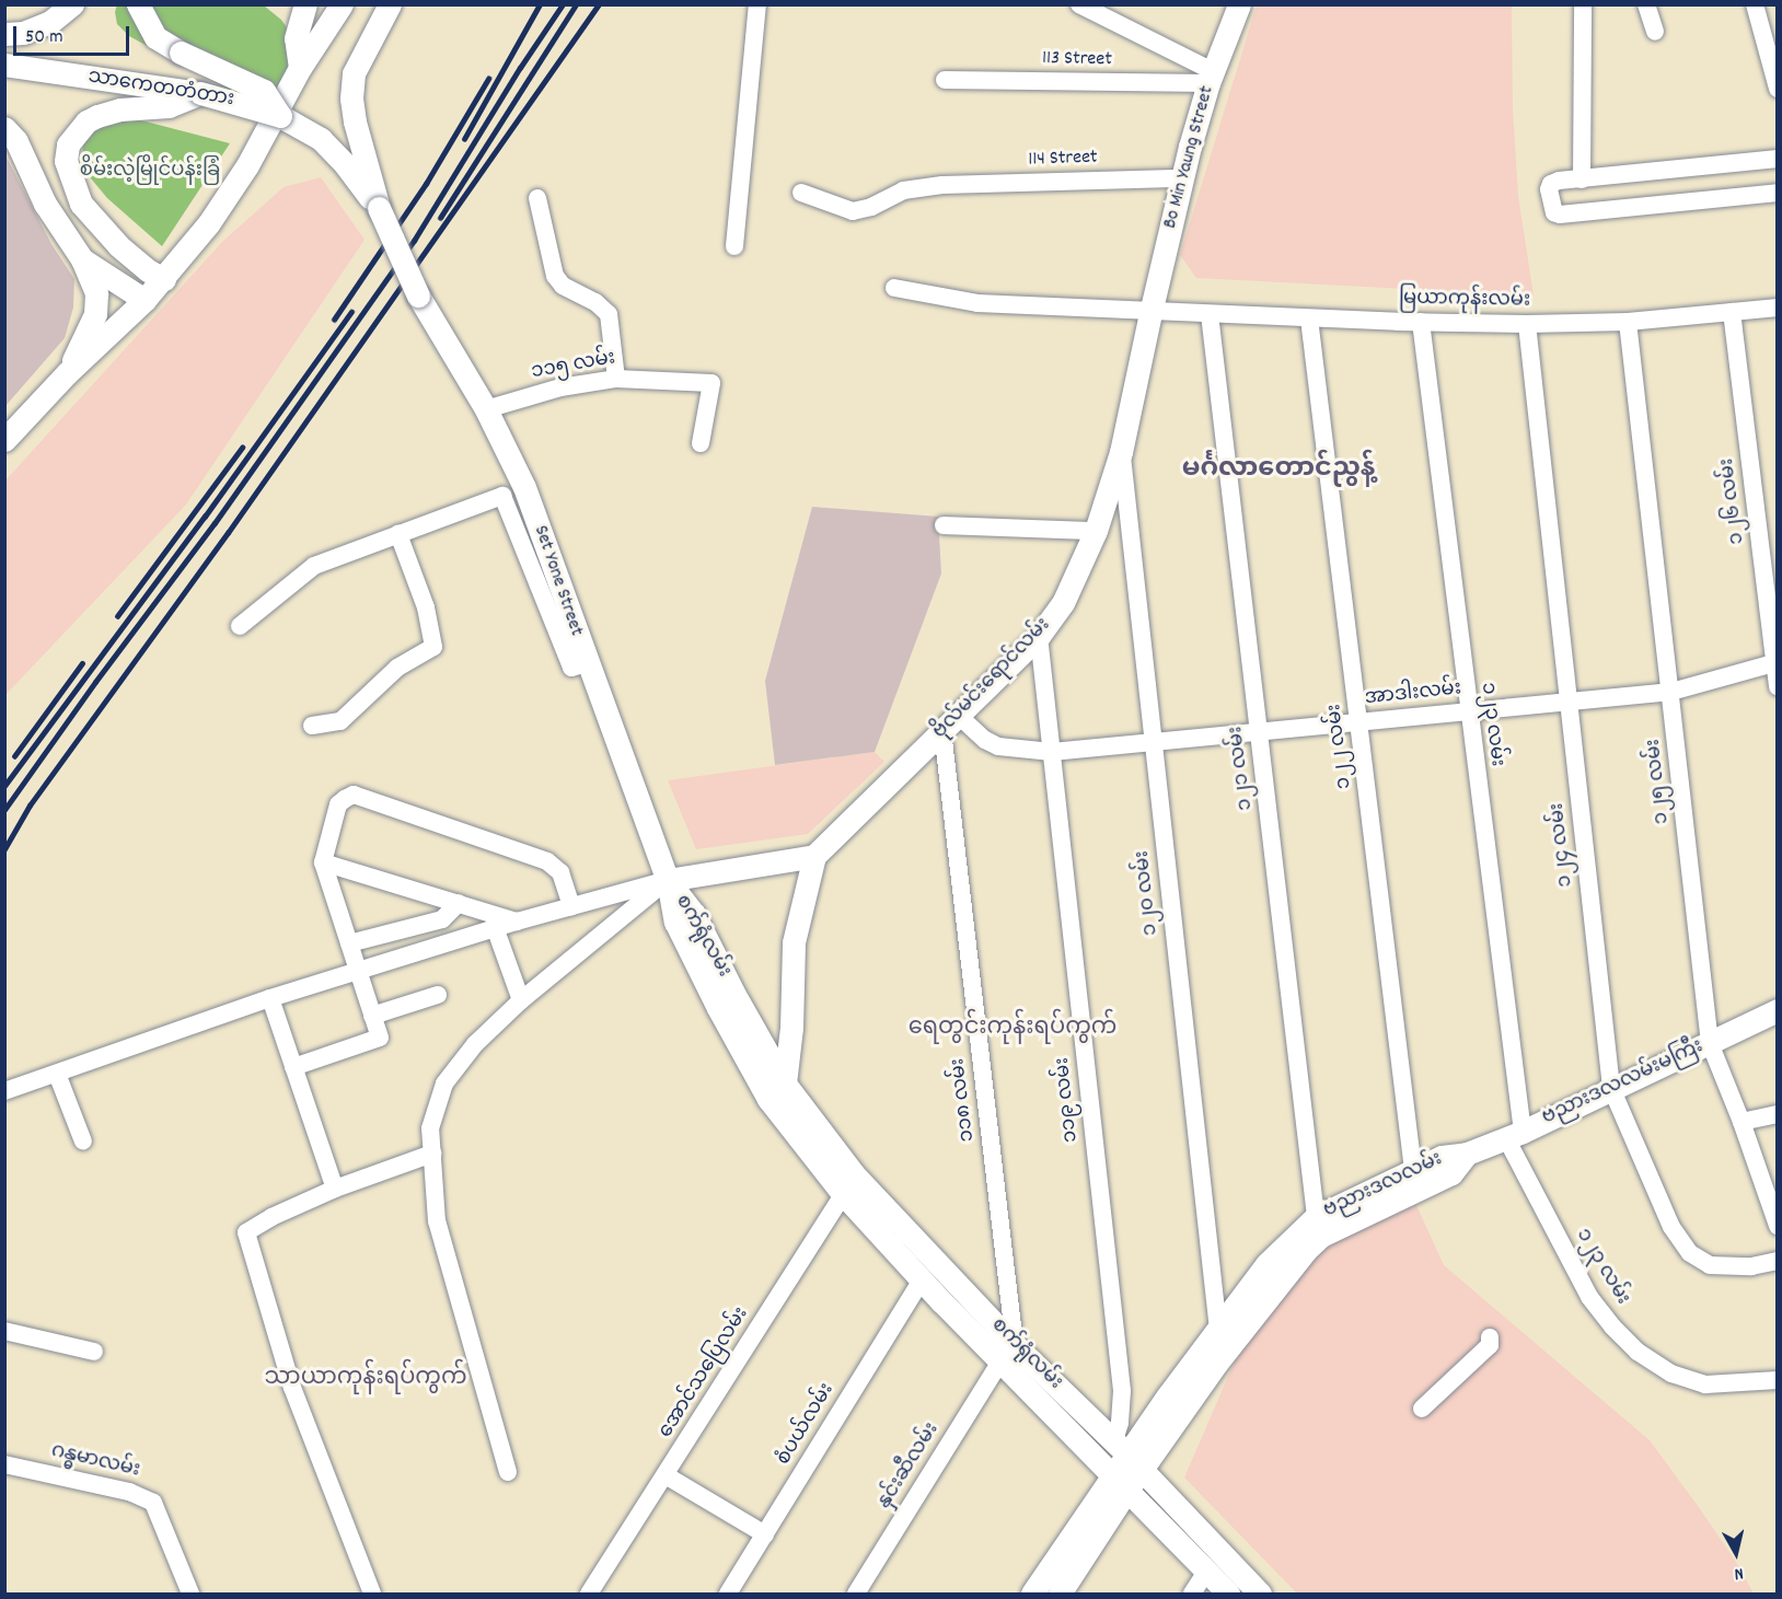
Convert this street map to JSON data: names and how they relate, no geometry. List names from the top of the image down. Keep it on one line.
{"streets":{"main road":["သာကေတတံတား","Bo Min Yaung Street","Set Yone Street","ဗိုလ်မင်းရောင်လမ်း","စက်ရုံလမ်း","ဗညားဒလလမ်းမကြီး","ဗညားဒလလမ်း"],"street":["113 Street","114 Street","မြယာကုန်းလမ်း","၁၁၅ လမ်း","၁၂၆ လမ်း","အာဒါးလမ်း","၁၂၃ လမ်း","၁၂၂ လမ်း","၁၂၁ လမ်း","၁၂၅ လမ်း","၁၂၄ လမ်း","၁၂၀ လမ်း","၁၁၈ လမ်း","၁၁၉ လမ်း","အောင်သပြေလမ်း","စံပယ်လမ်း","ဂန္ဓမာလမ်း","နှင်းဆီလမ်း"]},"crossings":[["113 Street","Bo Min Yaung Street"],["သာကေတတံတား","Set Yone Street"],["Bo Min Yaung Street","114 Street"],["Bo Min Yaung Street","မြယာကုန်းလမ်း"],["Bo Min Yaung Street","ဗိုလ်မင်းရောင်လမ်း"],["မြယာကုန်းလမ်း","၁၂၆ လမ်း"],["မြယာကုန်းလမ်း","ဗိုလ်မင်းရောင်လမ်း"],["မြယာကုန်းလမ်း","၁၂၃ လမ်း"],["မြယာကုန်းလမ်း","၁၂၂ လမ်း"],["မြယာကုန်းလမ်း","၁၂၁ လမ်း"],["မြယာကုန်းလမ်း","၁၂၅ လမ်း"],["မြယာကုန်းလမ်း","၁၂၄ လမ်း"],["၁၁၅ လမ်း","Set Yone Street"],["၁၂၆ လမ်း","အာဒါးလမ်း"],["Set Yone Street","စက်ရုံလမ်း"],["ဗိုလ်မင်းရောင်လမ်း","အာဒါးလမ်း"],["ဗိုလ်မင်းရောင်လမ်း","၁၂၀ လမ်း"],["ဗိုလ်မင်းရောင်လမ်း","၁၁၈ လမ်း"],["ဗိုလ်မင်းရောင်လမ်း","၁၁၉ လမ်း"],["အာဒါးလမ်း","၁၂၃ လမ်း"],["အာဒါးလမ်း","၁၂၂ လမ်း"],["အာဒါးလမ်း","၁၂၁ လမ်း"],["အာဒါးလမ်း","၁၂၅ လမ်း"],["အာဒါးလမ်း","၁၂၄ လမ်း"],["အာဒါးလမ်း","၁၂၀ လမ်း"],["အာဒါးလမ်း","၁၁၈ လမ်း"],["အာဒါးလမ်း","၁၁၉ လမ်း"],["၁၂၃ လမ်း","ဗညားဒလလမ်းမကြီး"],["၁၂၂ လမ်း","ဗညားဒလလမ်း"],["၁၂၁ လမ်း","ဗညားဒလလမ်း"],["၁၂၅ လမ်း","ဗညားဒလလမ်းမကြီး"],["၁၂၄ လမ်း","ဗညားဒလလမ်းမကြီး"],["၁၂၀ လမ်း","ဗညားဒလလမ်း"],["စက်ရုံလမ်း","၁၁၈ လမ်း"],["စက်ရုံလမ်း","၁၁၉ လမ်း"],["စက်ရုံလမ်း","ဗညားဒလလမ်း"],["စက်ရုံလမ်း","အောင်သပြေလမ်း"],["စက်ရုံလမ်း","စံပယ်လမ်း"],["စက်ရုံလမ်း","နှင်းဆီလမ်း"],["ဗညားဒလလမ်းမကြီး","ဗညားဒလလမ်း"],["၁၁၈ လမ်း","နှင်းဆီလမ်း"],["၁၁၉ လမ်း","ဗညားဒလလမ်း"]],"districts":["မင်္ဂလာ‌တောင်ညွန့်","ရေတွင်းကုန်းရပ်ကွက်","သာယာကုန်းရပ်ကွက်"],"parks":["စိမ်းလဲ့မြိုင်ပန်းခြံ"],"scale_bar":"50 m","north":"bottom"}
